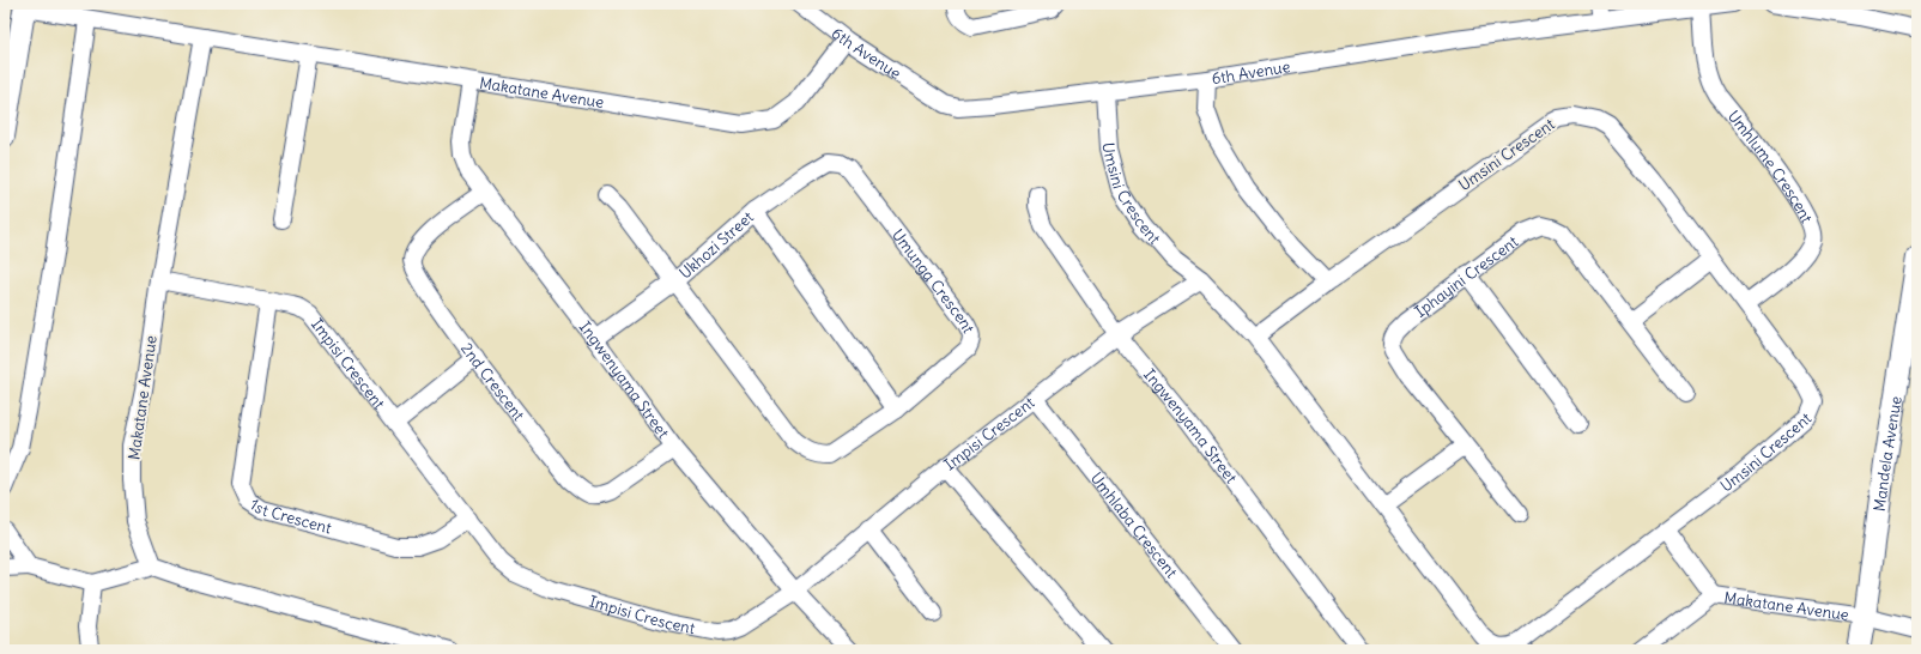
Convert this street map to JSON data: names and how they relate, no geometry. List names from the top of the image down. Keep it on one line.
{"streets":{"street":["6th Avenue","Makatane Avenue","Umsini Crescent","Umhlume Crescent","Ukhozi Street","Iphayini Crescent","Umunga Crescent","Impisi Crescent","Ingwenyama Street","2nd Crescent","Mandela Avenue","1st Crescent","Umhlaba Crescent"]},"crossings":[["6th Avenue","Makatane Avenue"],["6th Avenue","Umsini Crescent"],["6th Avenue","Umhlume Crescent"],["Makatane Avenue","Impisi Crescent"],["Makatane Avenue","Ingwenyama Street"],["Makatane Avenue","Mandela Avenue"],["Umsini Crescent","Umhlume Crescent"],["Umsini Crescent","Impisi Crescent"],["Ukhozi Street","Umunga Crescent"],["Ukhozi Street","Ingwenyama Street"],["Impisi Crescent","Ingwenyama Street"],["Impisi Crescent","1st Crescent"],["Impisi Crescent","Umhlaba Crescent"],["Ingwenyama Street","2nd Crescent"]]}
